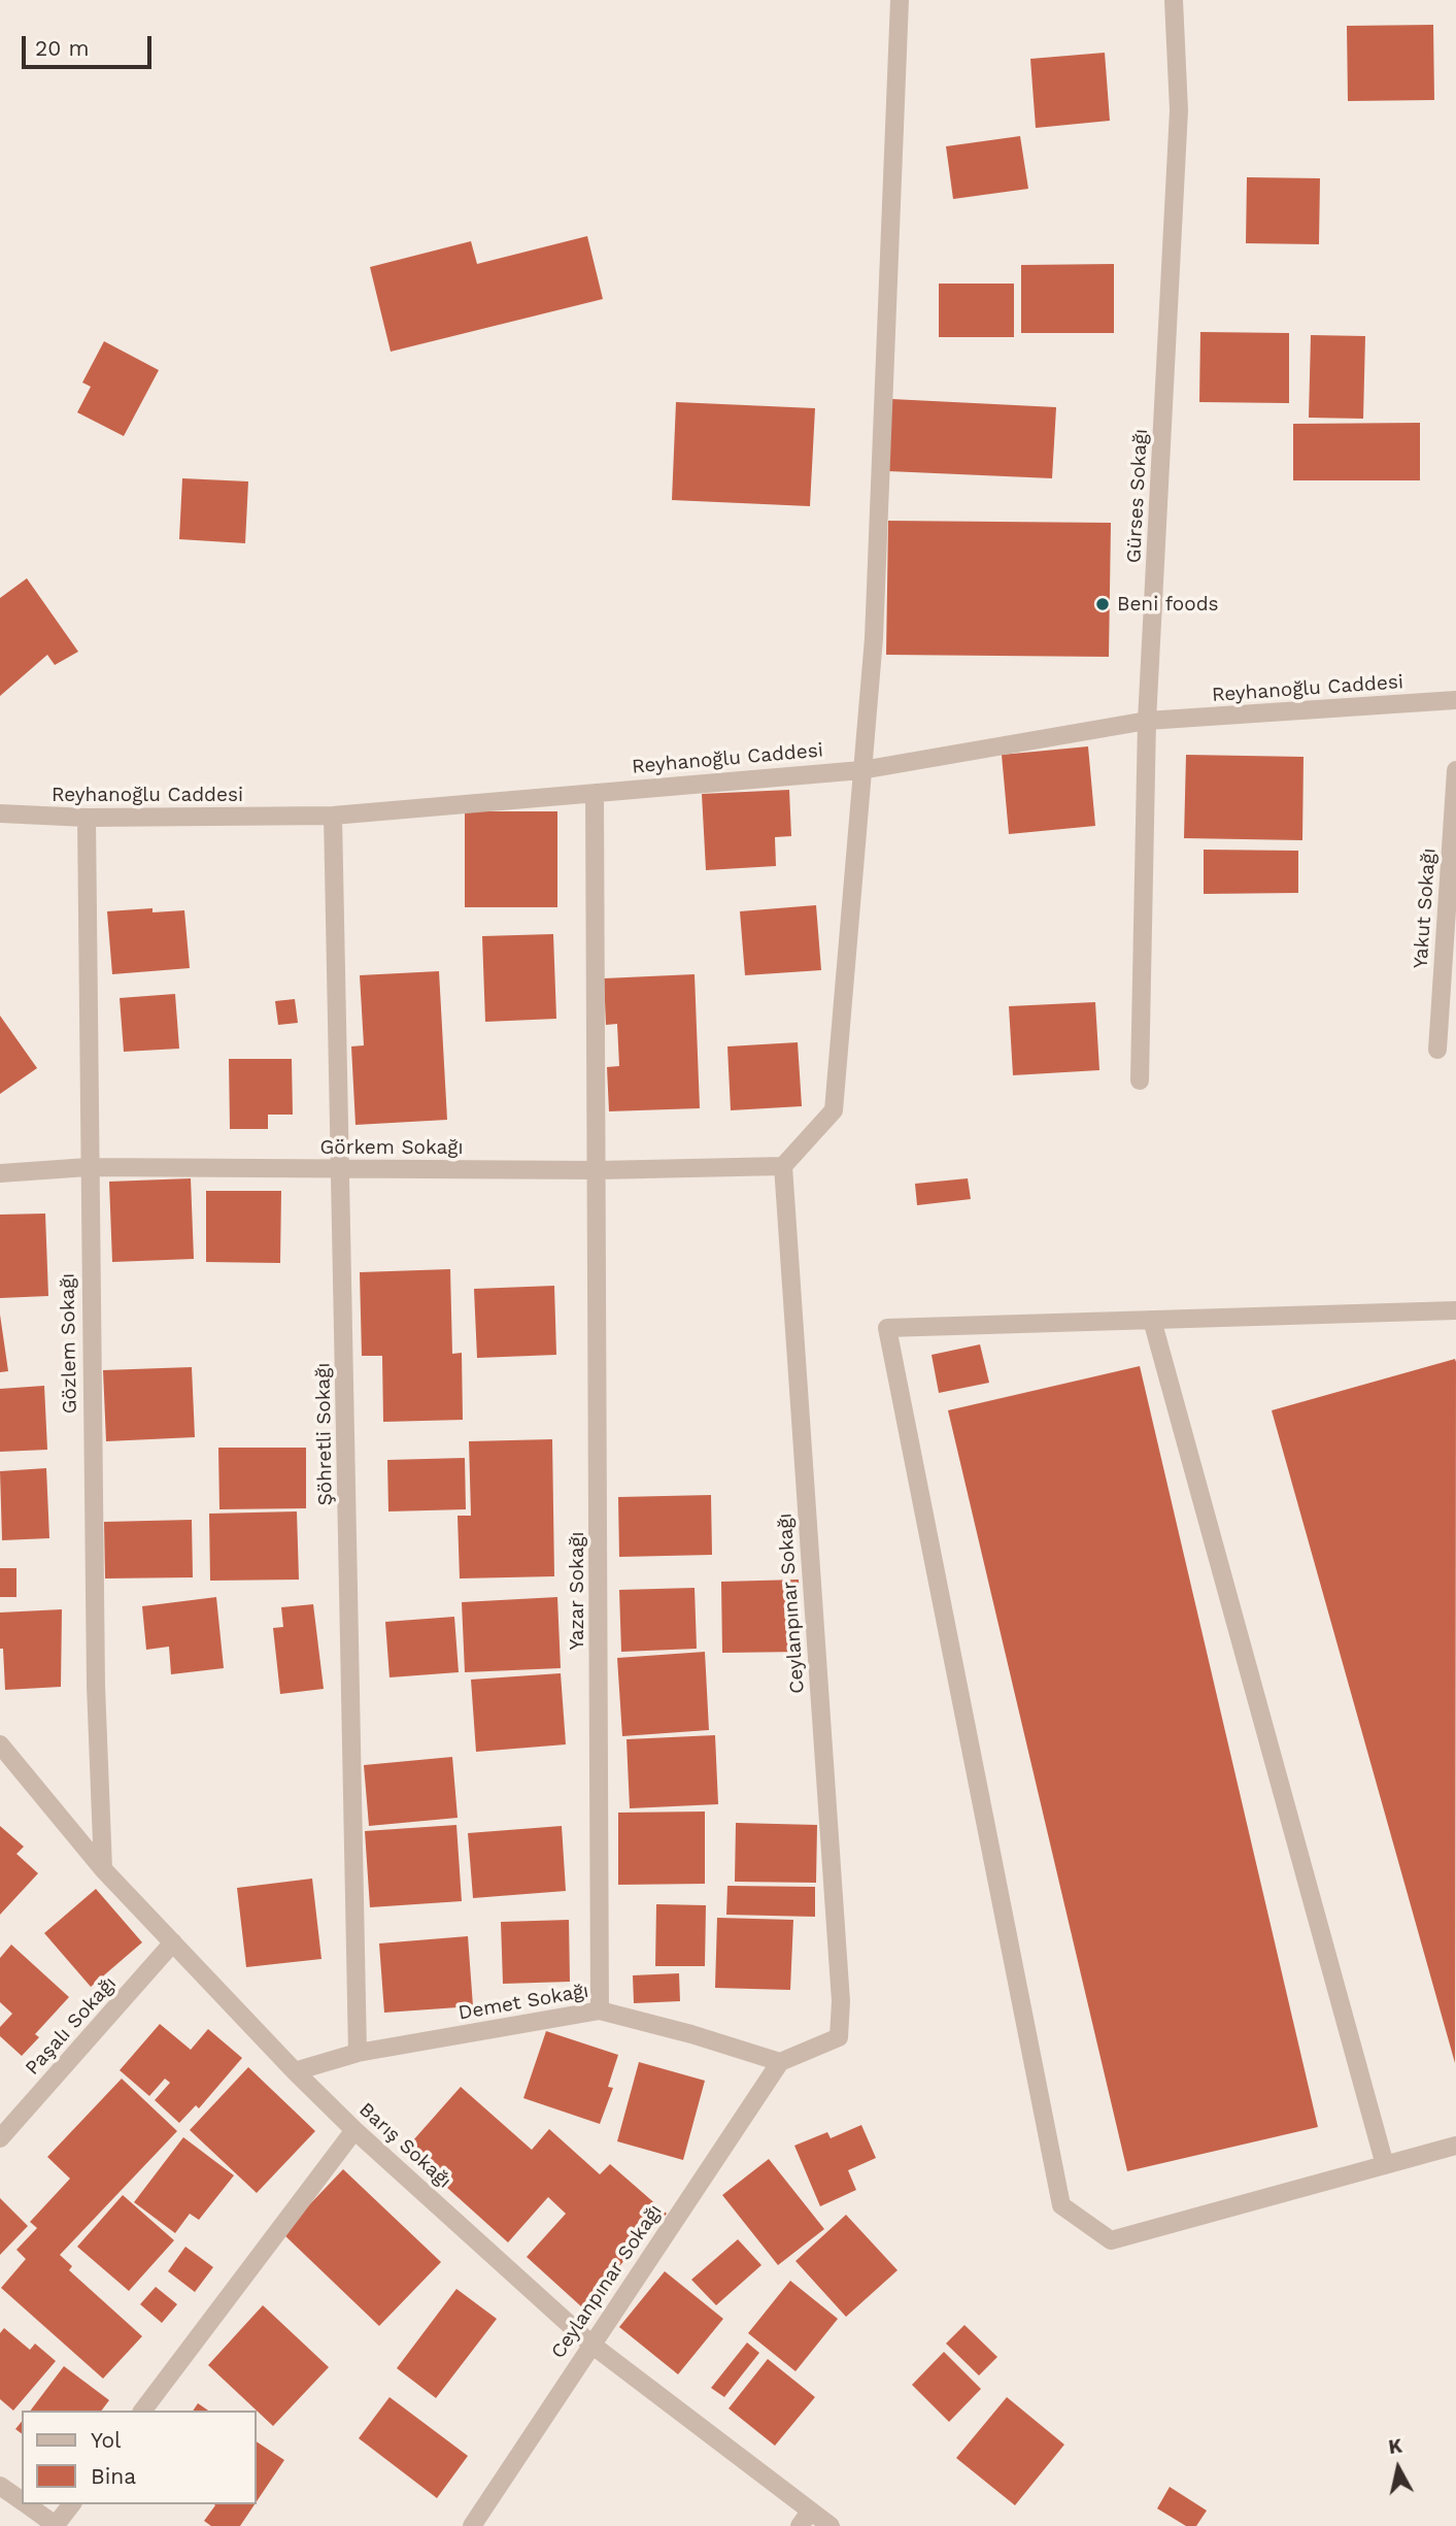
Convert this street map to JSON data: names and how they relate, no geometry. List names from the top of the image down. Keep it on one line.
{"streets":{"street":["Gürses Sokağı","Reyhanoğlu Caddesi","Yakut Sokağı","Görkem Sokağı","Gözlem Sokağı","Şöhretli Sokağı","Yazar Sokağı","Ceylanpınar Sokağı","Demet Sokağı","Paşalı Sokağı","Barış Sokağı"]},"crossings":[["Gürses Sokağı","Reyhanoğlu Caddesi"],["Reyhanoğlu Caddesi","Gözlem Sokağı"],["Reyhanoğlu Caddesi","Şöhretli Sokağı"],["Reyhanoğlu Caddesi","Yazar Sokağı"],["Görkem Sokağı","Gözlem Sokağı"],["Görkem Sokağı","Şöhretli Sokağı"],["Görkem Sokağı","Yazar Sokağı"],["Görkem Sokağı","Ceylanpınar Sokağı"],["Gözlem Sokağı","Barış Sokağı"],["Şöhretli Sokağı","Demet Sokağı"],["Yazar Sokağı","Demet Sokağı"],["Ceylanpınar Sokağı","Demet Sokağı"],["Ceylanpınar Sokağı","Barış Sokağı"],["Demet Sokağı","Barış Sokağı"],["Paşalı Sokağı","Barış Sokağı"]],"places":["Beni foods"],"legend":["Yol","Bina"],"scale_bar":"20 m","north":"top"}
